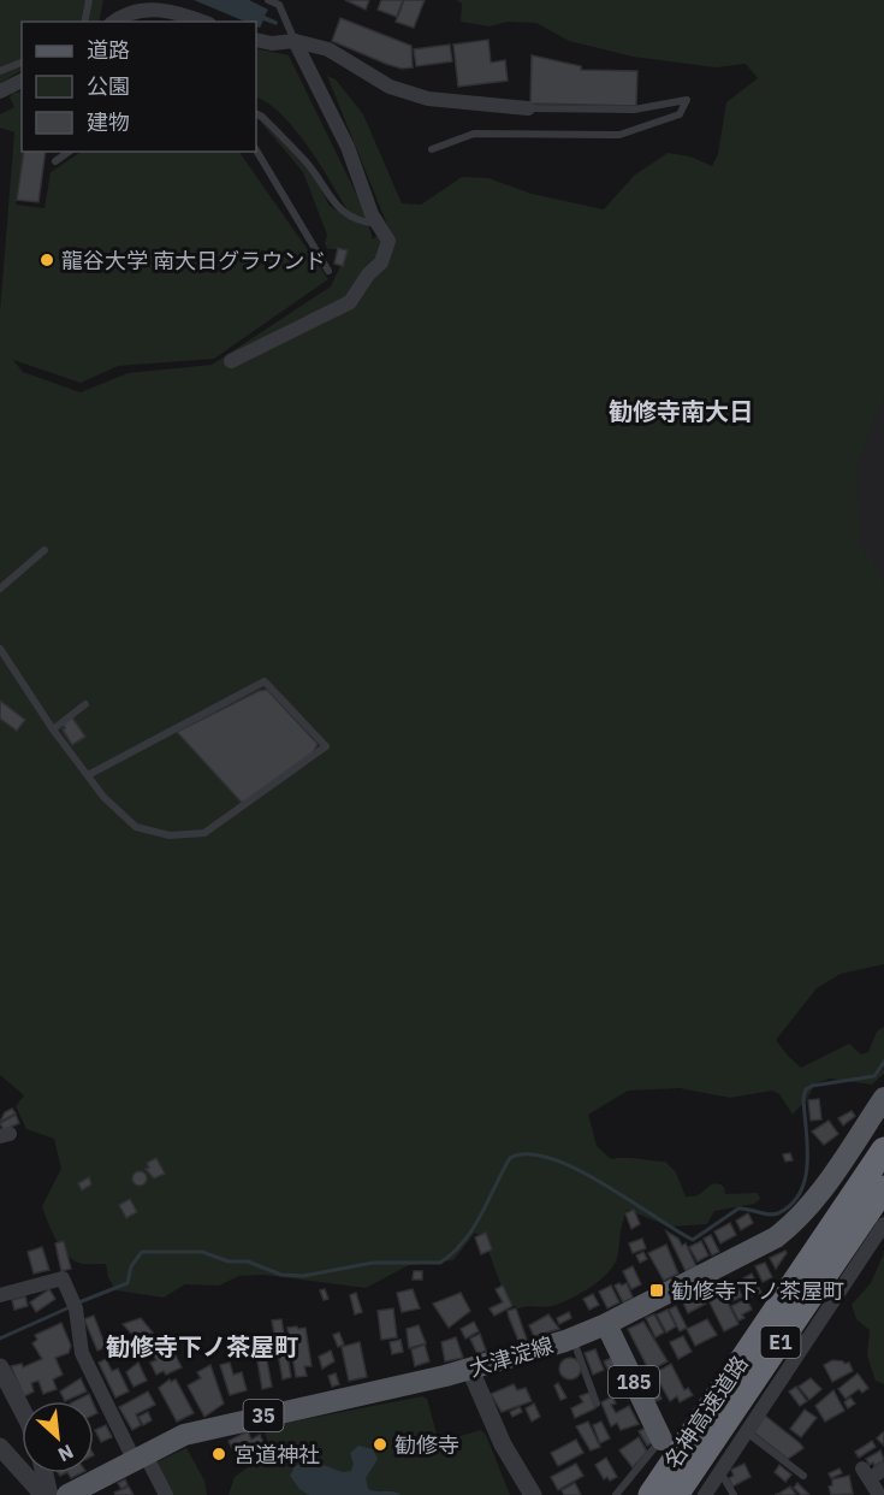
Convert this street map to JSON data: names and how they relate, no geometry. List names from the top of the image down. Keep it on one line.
{"streets":{"highway":["E1","名神高速道路"],"main road":["大津淀線","185","35"]},"crossings":[["大津淀線","185"]],"districts":["勧修寺南大日","勧修寺下ノ茶屋町"],"places":{"other":["龍谷大学 南大日グラウンド","勧修寺","宮道神社"],"transit":["勧修寺下ノ茶屋町"]},"legend":["道路","公園","建物"],"north":"bottom right"}
